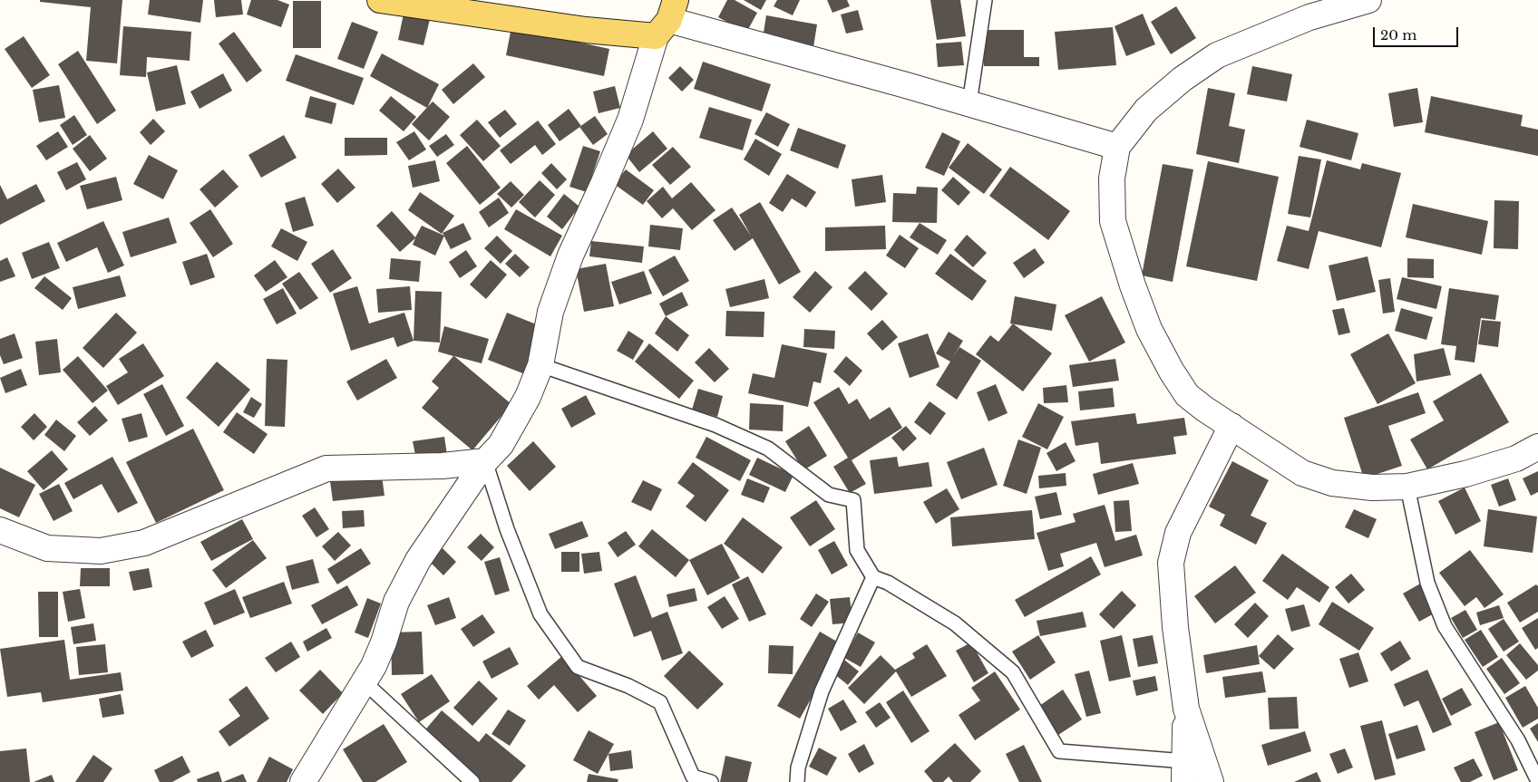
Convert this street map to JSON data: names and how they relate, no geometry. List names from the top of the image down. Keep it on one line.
{"scale_bar":"20 m"}
